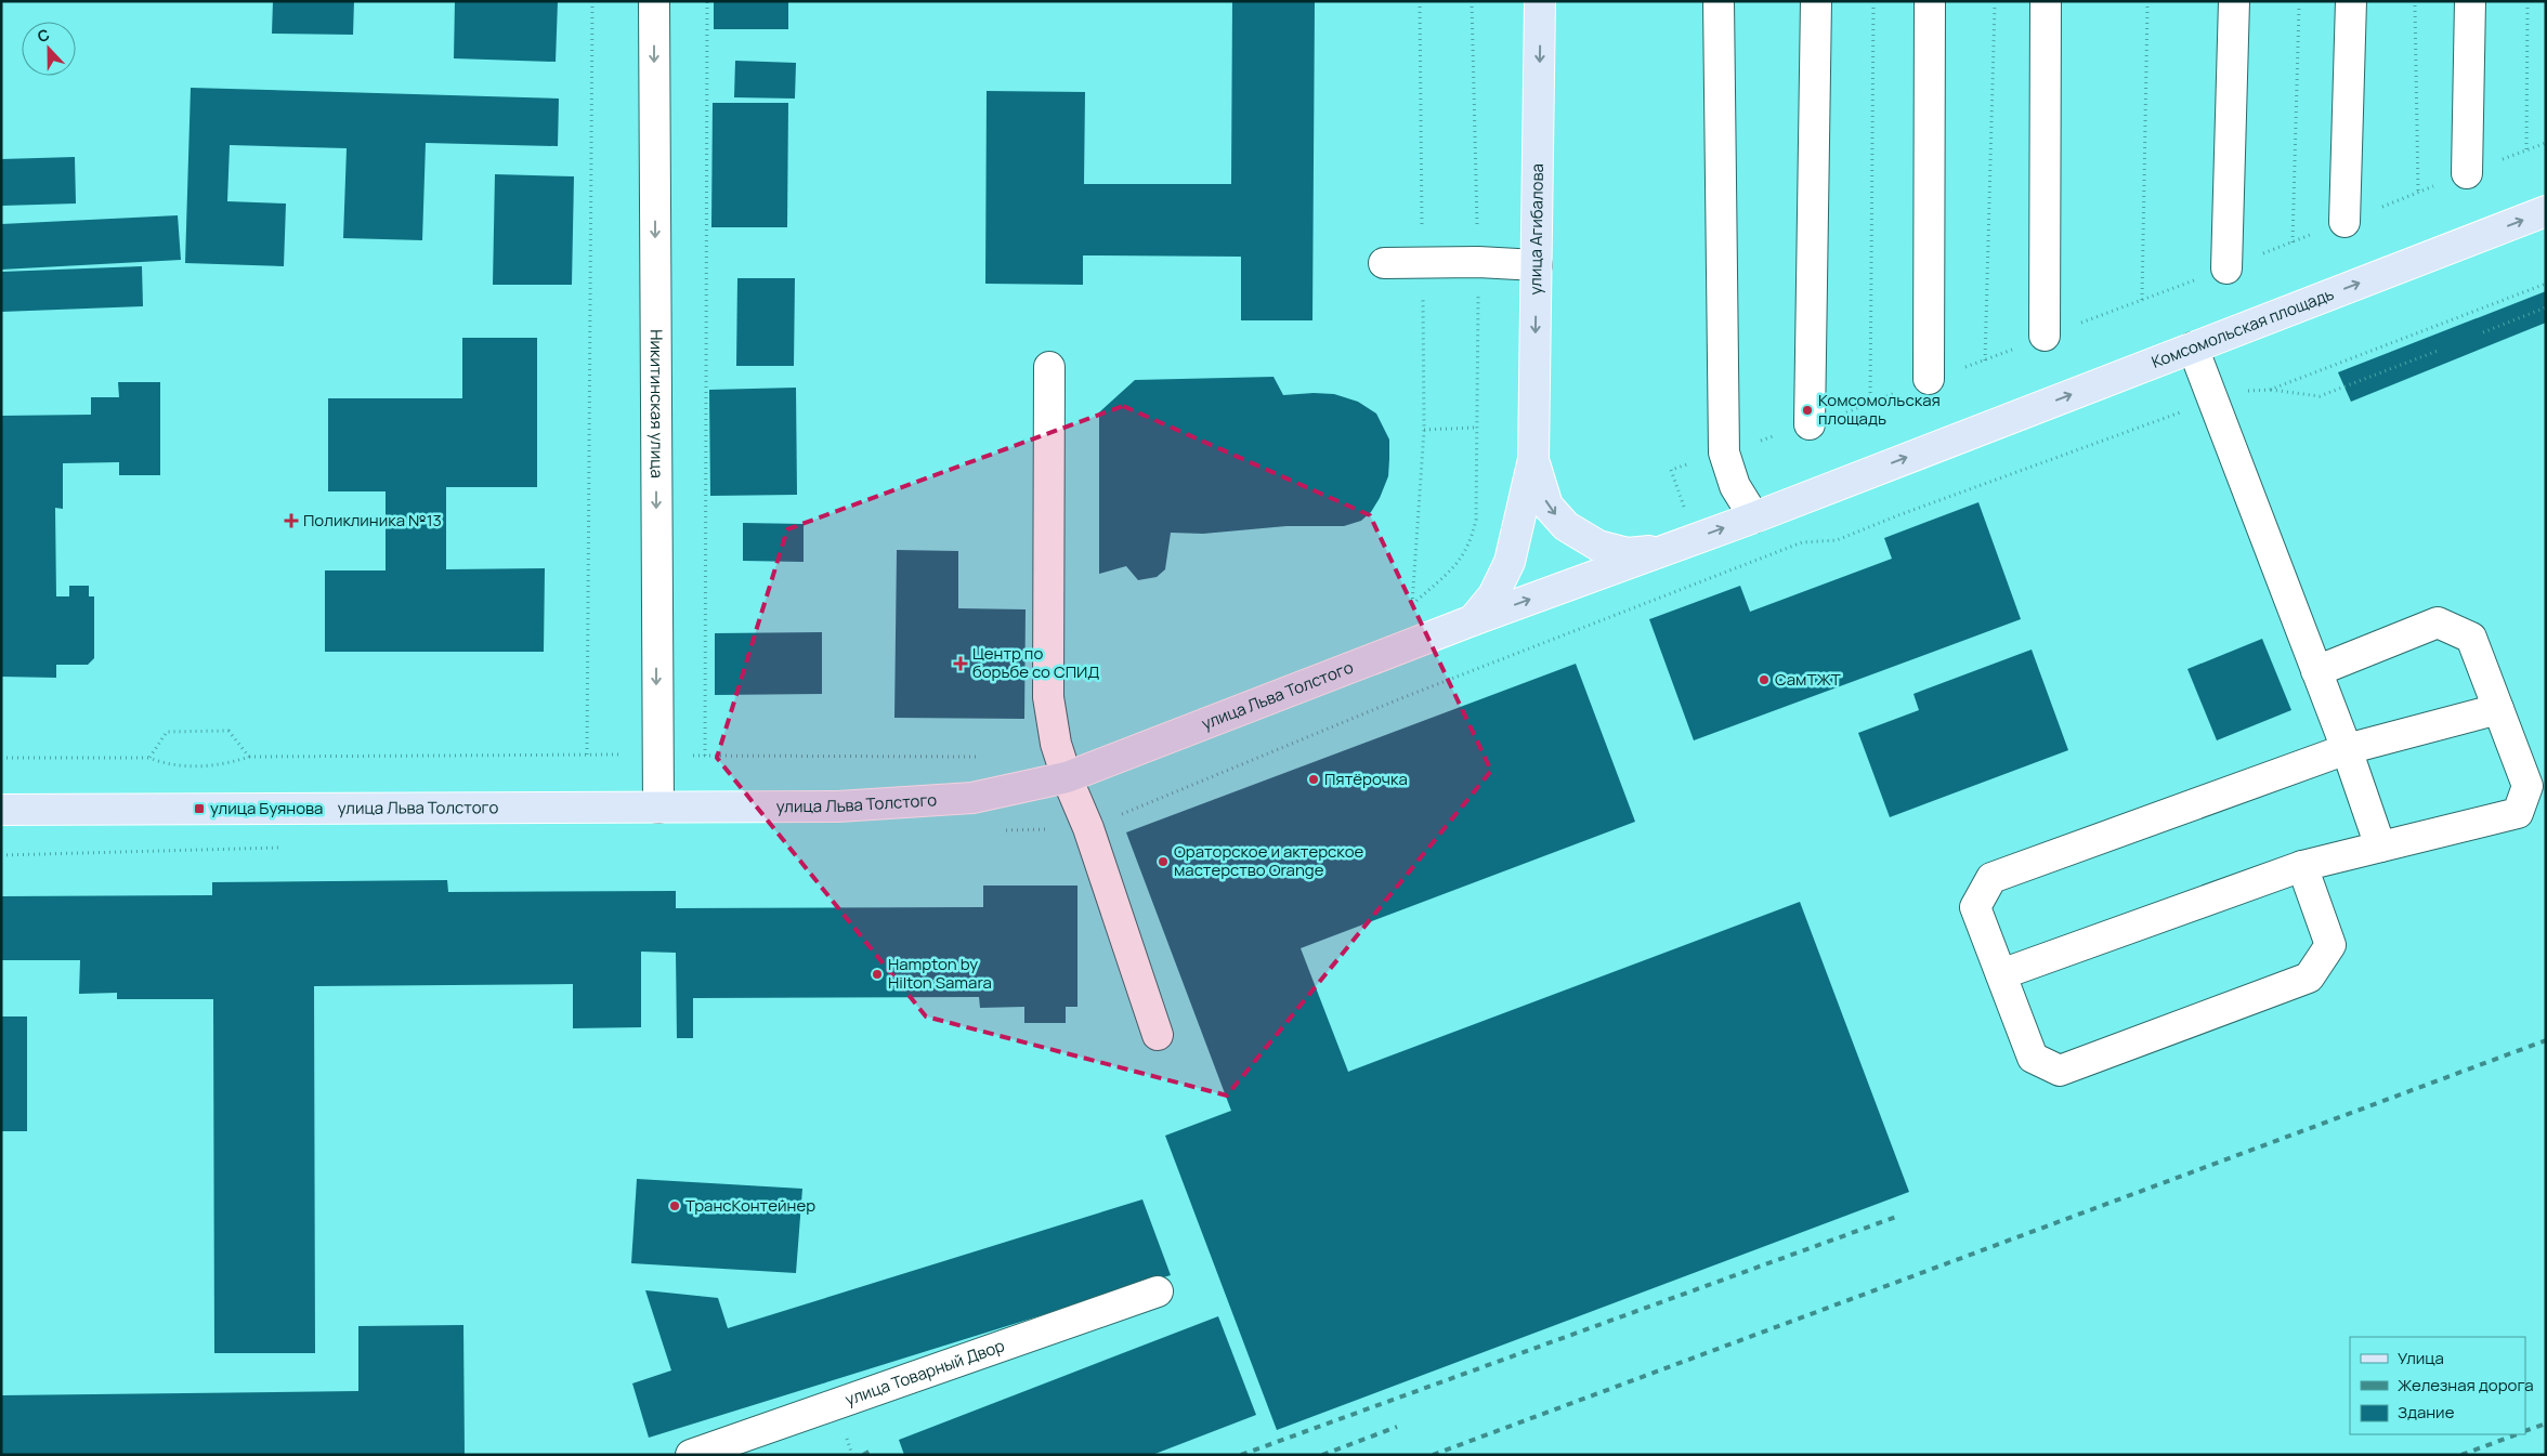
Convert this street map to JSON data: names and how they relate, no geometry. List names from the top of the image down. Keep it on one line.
{"streets":{"main road":["улица Агибалова","Комсомольская площадь","улица Льва Толстого"],"street":["Никитинская улица","улица Товарный Двор"]},"crossings":[["Комсомольская площадь","улица Льва Толстого"],["Никитинская улица","улица Льва Толстого"]],"one_way":["улица Агибалова","Комсомольская площадь","Никитинская улица"],"places":{"other":["Комсомольская площадь","СамТЖТ","Пятёрочка","Ораторское и актерское мастерство Orange","Hampton by Hilton Samara","ТрансКонтейнер"],"health":["Поликлиника №13","Центр по борьбе со СПИД"],"transit":["улица Буянова"]},"legend":["Улица","Железная дорога","Здание"],"north":"top"}
